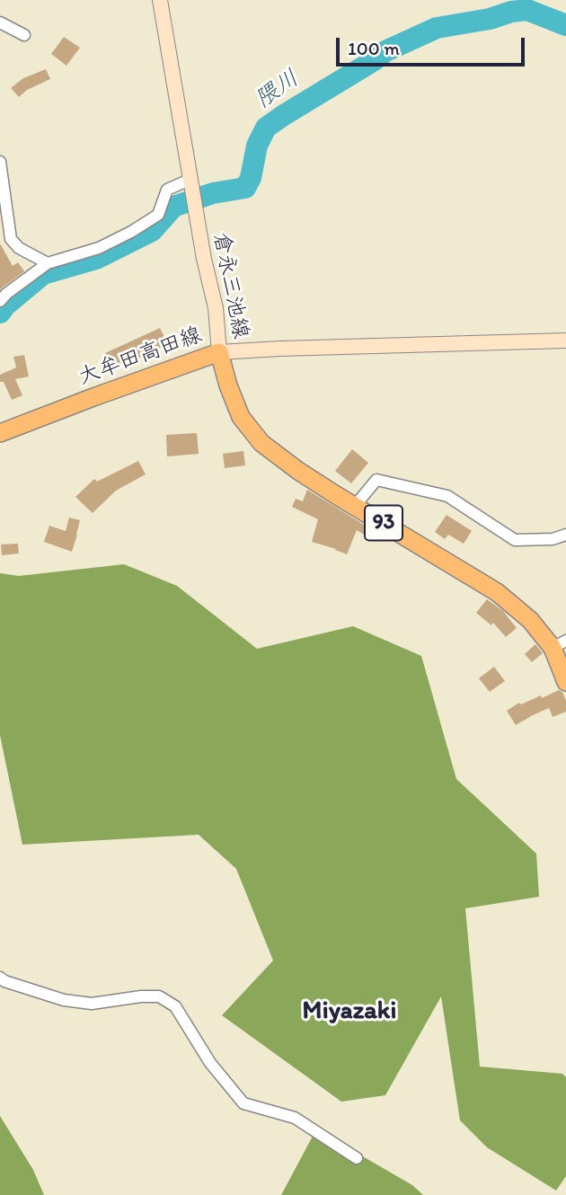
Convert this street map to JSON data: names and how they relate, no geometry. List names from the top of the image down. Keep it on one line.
{"streets":{"main road":["倉永三池線","大牟田高田線","93"]},"crossings":[["倉永三池線","大牟田高田線"]],"districts":["Miyazaki"],"water":["隈川"],"scale_bar":"100 m"}
